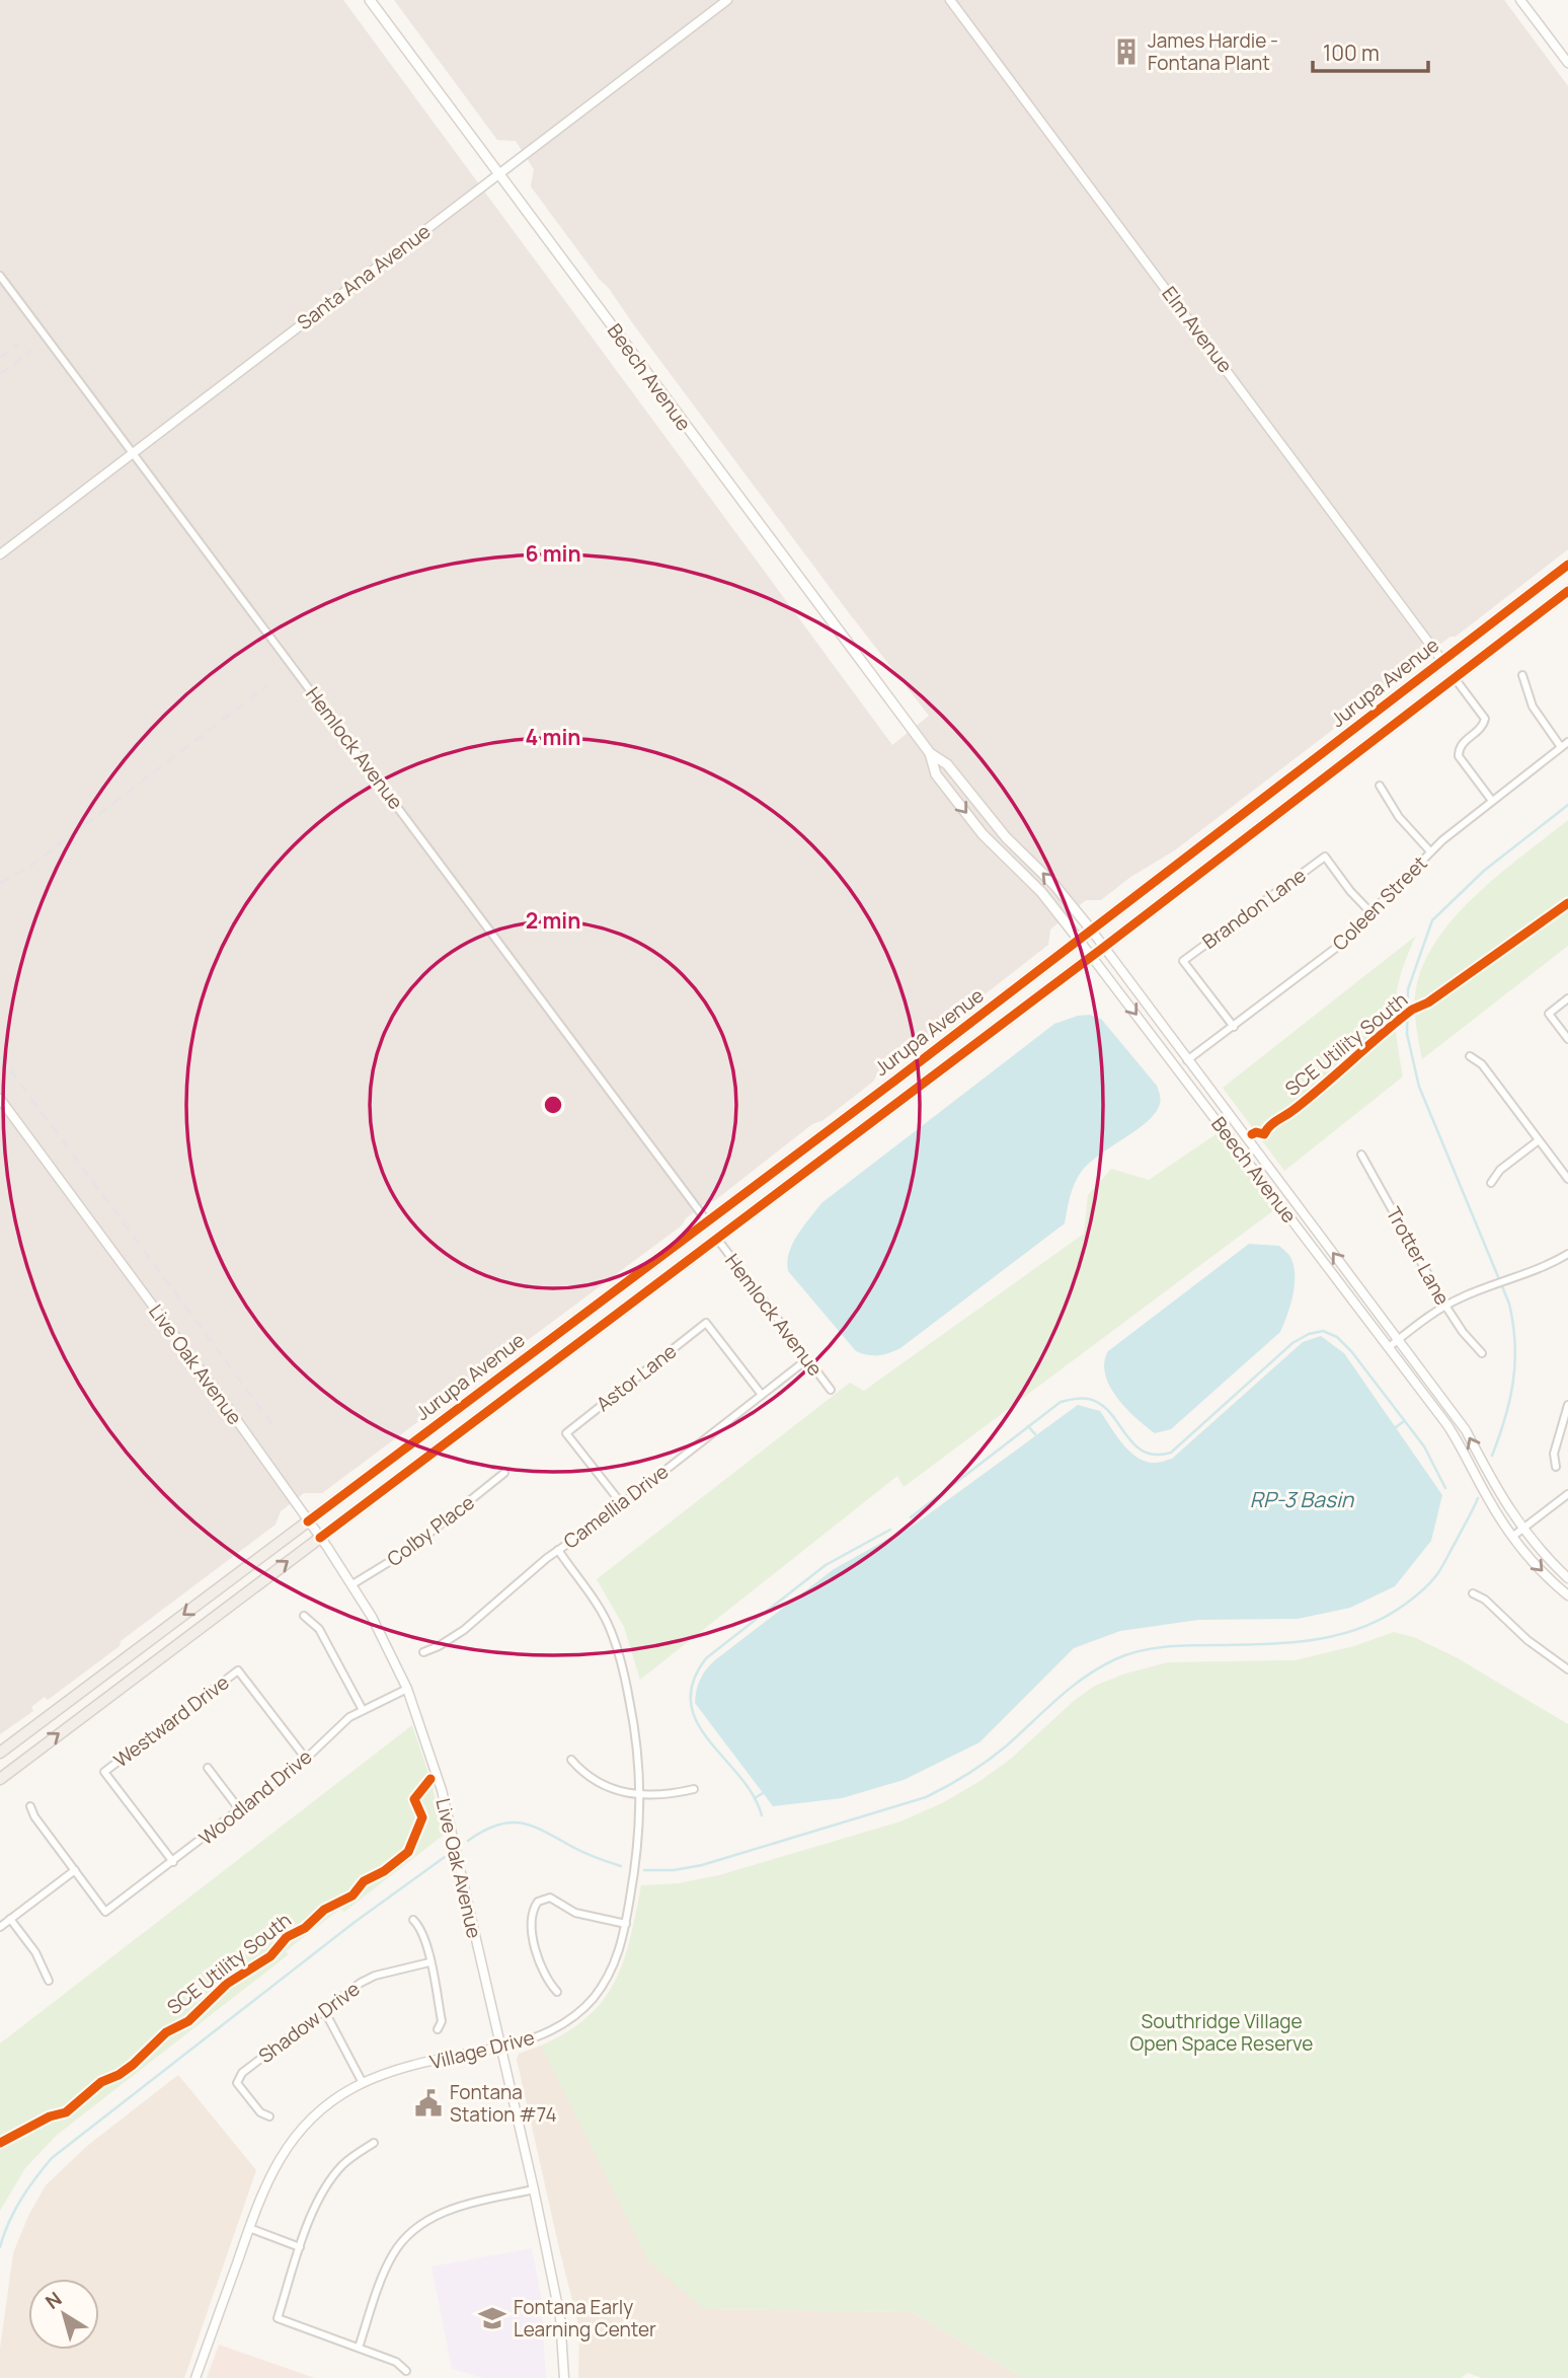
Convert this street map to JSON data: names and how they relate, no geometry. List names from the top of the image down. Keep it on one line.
{"streets":{"main road":["Beech Avenue","Jurupa Avenue"],"street":["Santa Ana Avenue","Elm Avenue","Hemlock Avenue","Coleen Street","Brandon Lane","Trotter Lane","Live Oak Avenue","Astor Lane","Camellia Drive","Colby Place","Westward Drive","Woodland Drive","Shadow Drive","Village Drive"],"cycle path":["SCE Utility South"]},"crossings":[["Santa Ana Avenue","Beech Avenue"],["Santa Ana Avenue","Hemlock Avenue"],["Elm Avenue","Jurupa Avenue"],["Beech Avenue","Jurupa Avenue"],["Beech Avenue","Coleen Street"],["Jurupa Avenue","Hemlock Avenue"],["Jurupa Avenue","Live Oak Avenue"],["Hemlock Avenue","Camellia Drive"],["Coleen Street","Brandon Lane"],["Live Oak Avenue","Colby Place"],["Live Oak Avenue","Woodland Drive"],["Live Oak Avenue","Village Drive"],["Astor Lane","Camellia Drive"],["Camellia Drive","Village Drive"],["Westward Drive","Woodland Drive"]],"water":["RP-3 Basin"],"parks":["Southridge Village Open Space Reserve"],"places":{"building":["James Hardie - Fontana Plant"],"public building":["Fontana Station #74"],"school or university":["Fontana Early Learning Center"]},"scale_bar":"100 m","north":"top left","rings":["6 min","4 min","2 min"]}
